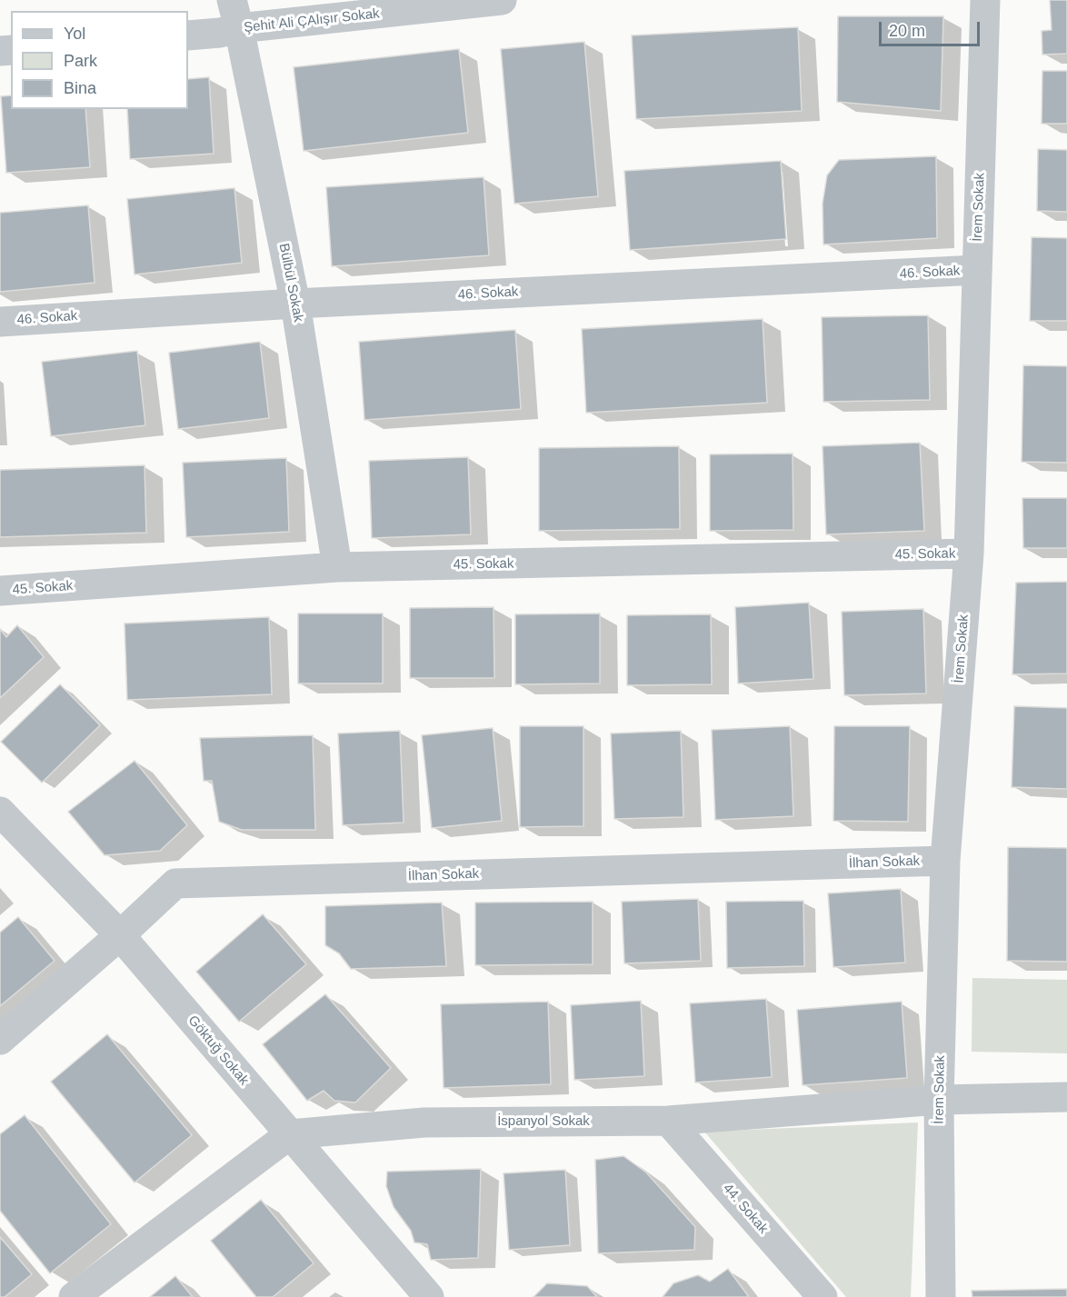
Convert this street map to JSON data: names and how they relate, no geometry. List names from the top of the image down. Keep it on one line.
{"streets":{"street":["Şehit Ali ÇAlışır Sokak","İrem Sokak","46. Sokak","Bülbül Sokak","45. Sokak","İlhan Sokak","Göktuğ Sokak","İspanyol Sokak","44. Sokak"]},"crossings":[["Şehit Ali ÇAlışır Sokak","Bülbül Sokak"],["İrem Sokak","46. Sokak"],["İrem Sokak","45. Sokak"],["İrem Sokak","İlhan Sokak"],["İrem Sokak","İspanyol Sokak"],["46. Sokak","Bülbül Sokak"],["Bülbül Sokak","45. Sokak"],["İlhan Sokak","Göktuğ Sokak"],["Göktuğ Sokak","İspanyol Sokak"],["İspanyol Sokak","44. Sokak"]],"legend":["Yol","Park","Bina"],"scale_bar":"20 m"}
